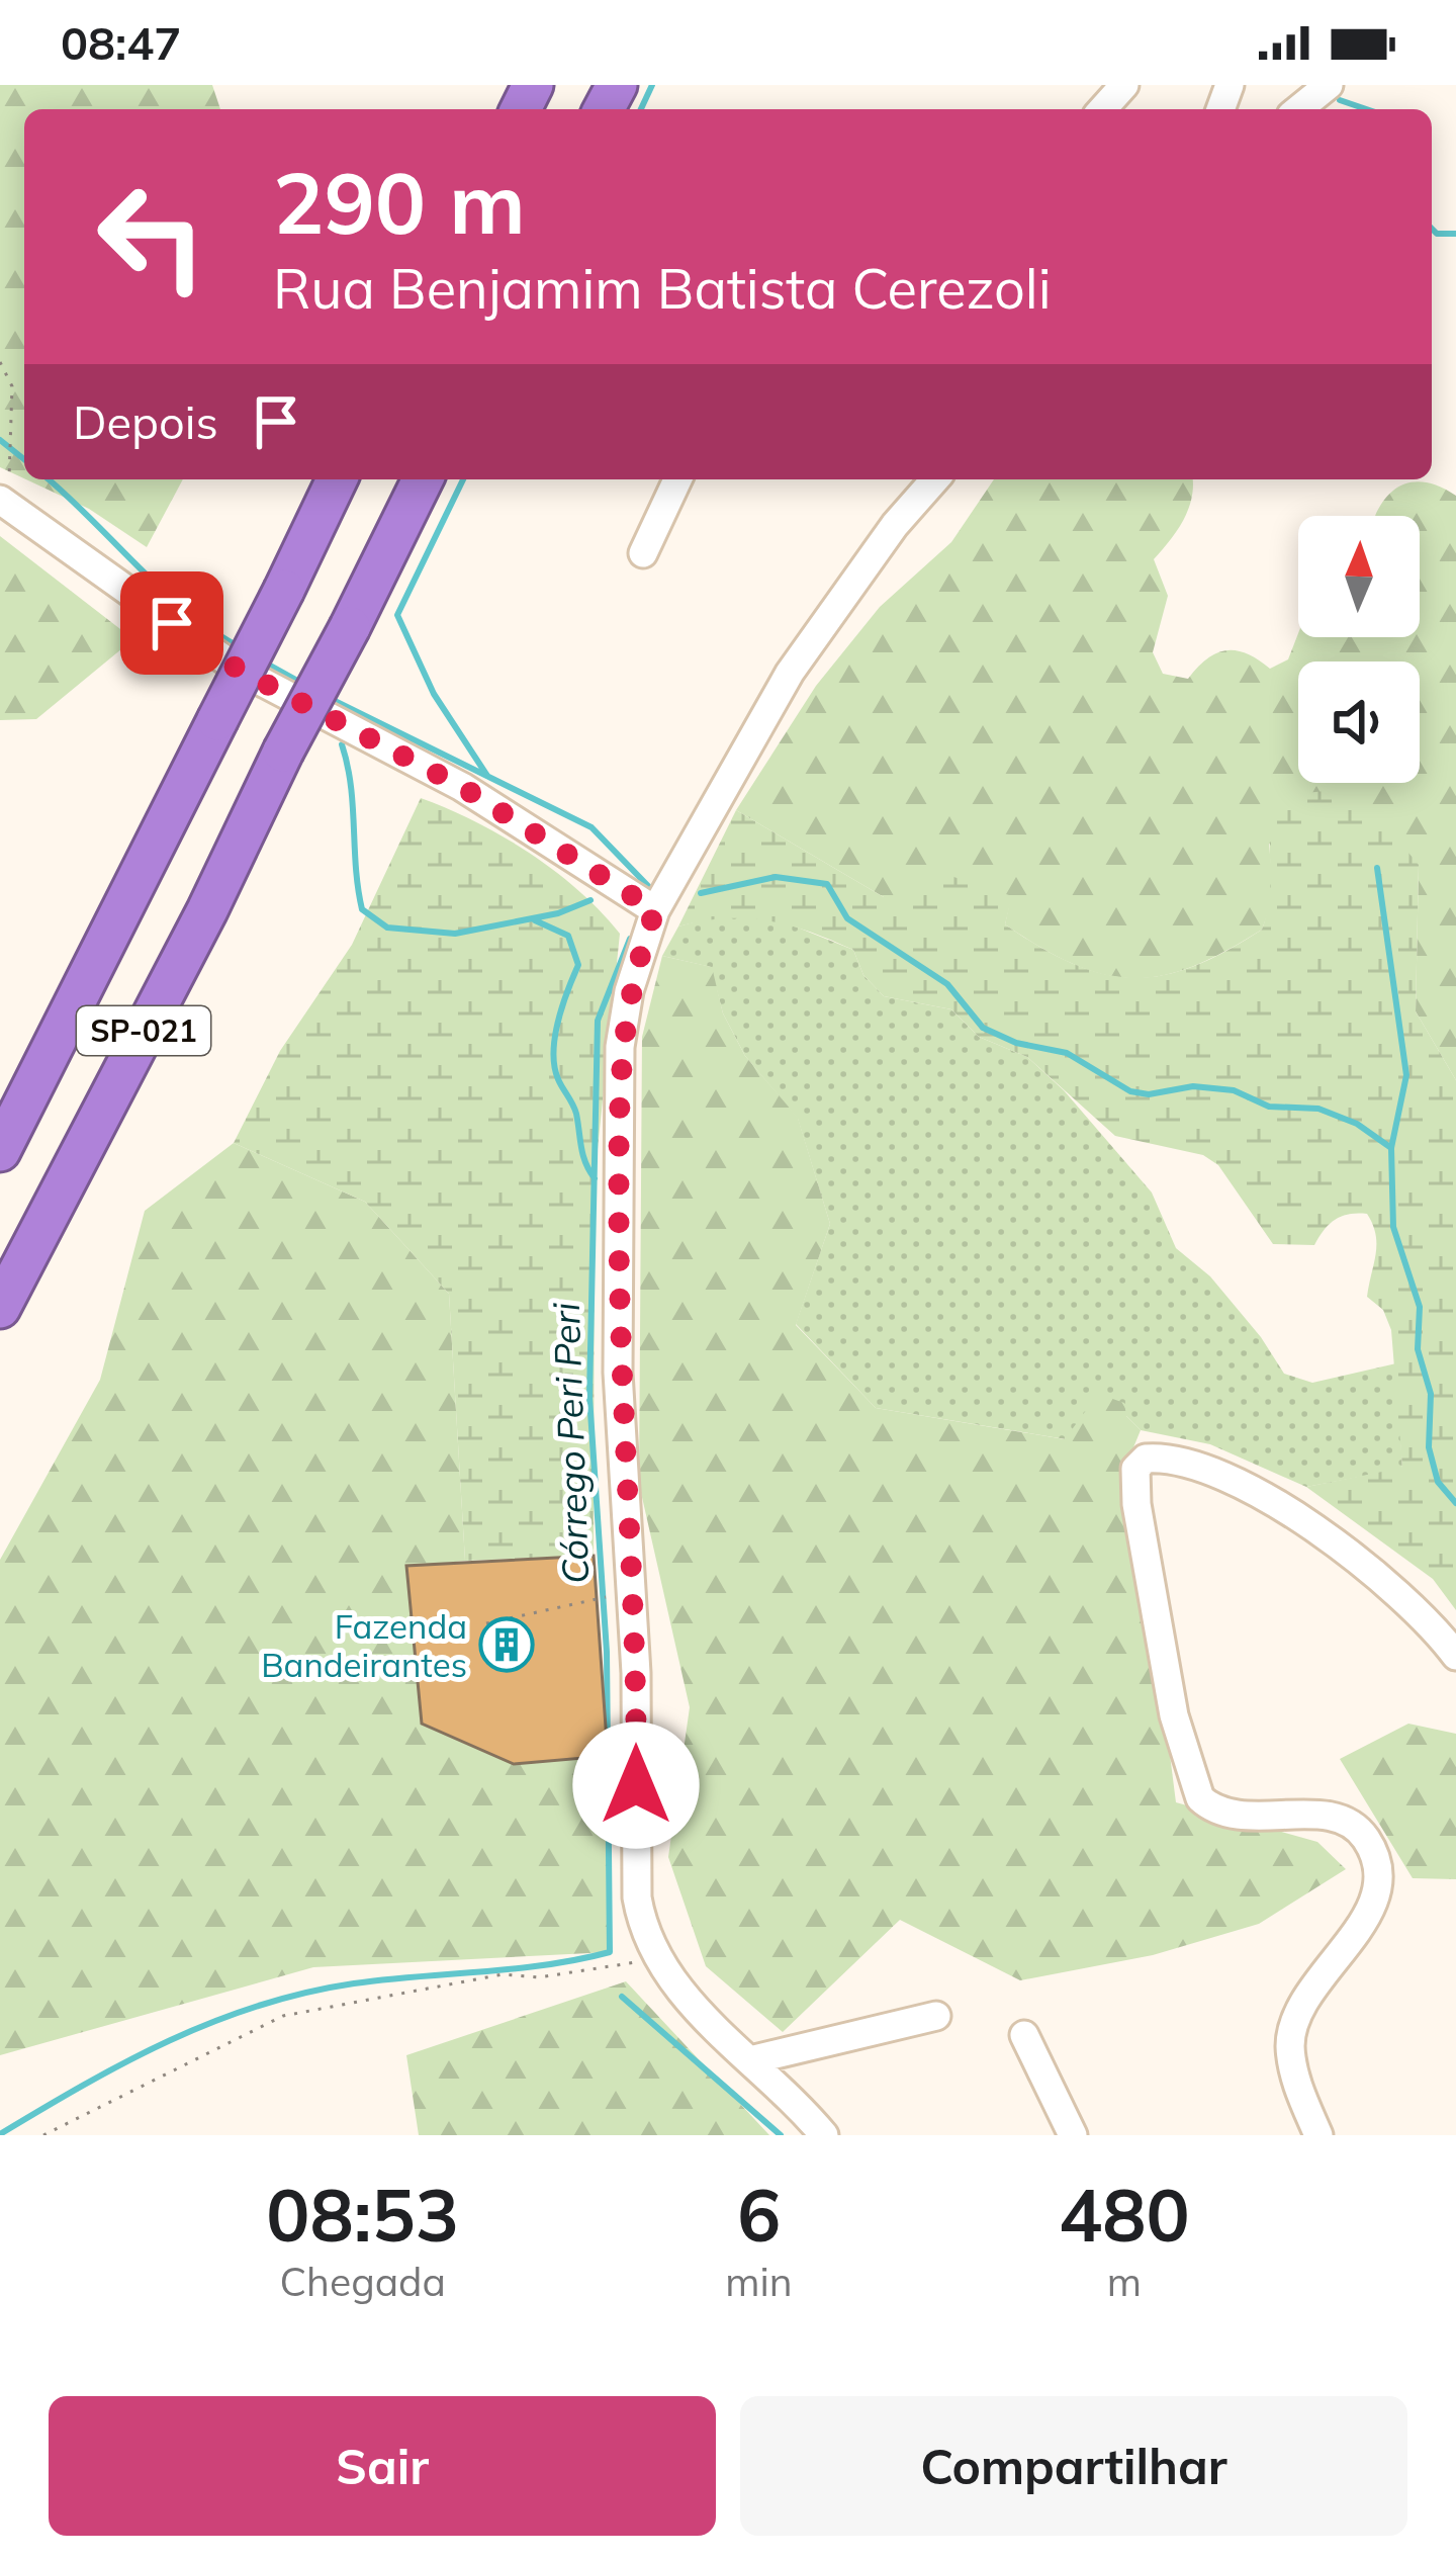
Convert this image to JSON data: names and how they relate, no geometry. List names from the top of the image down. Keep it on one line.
{"streets":{"highway":["SP-021"]},"water":["Córrego Peri Peri"],"places":{"building":["Fazenda Bandeirantes"]},"north":"top","page":{"status":"08:47","turn":["290 m","Rua Benjamim Batista Cerezoli"],"then":"Depois","eta":["08:53","Chegada","6","min","480","m"],"buttons":["Sair","Compartilhar"]}}
